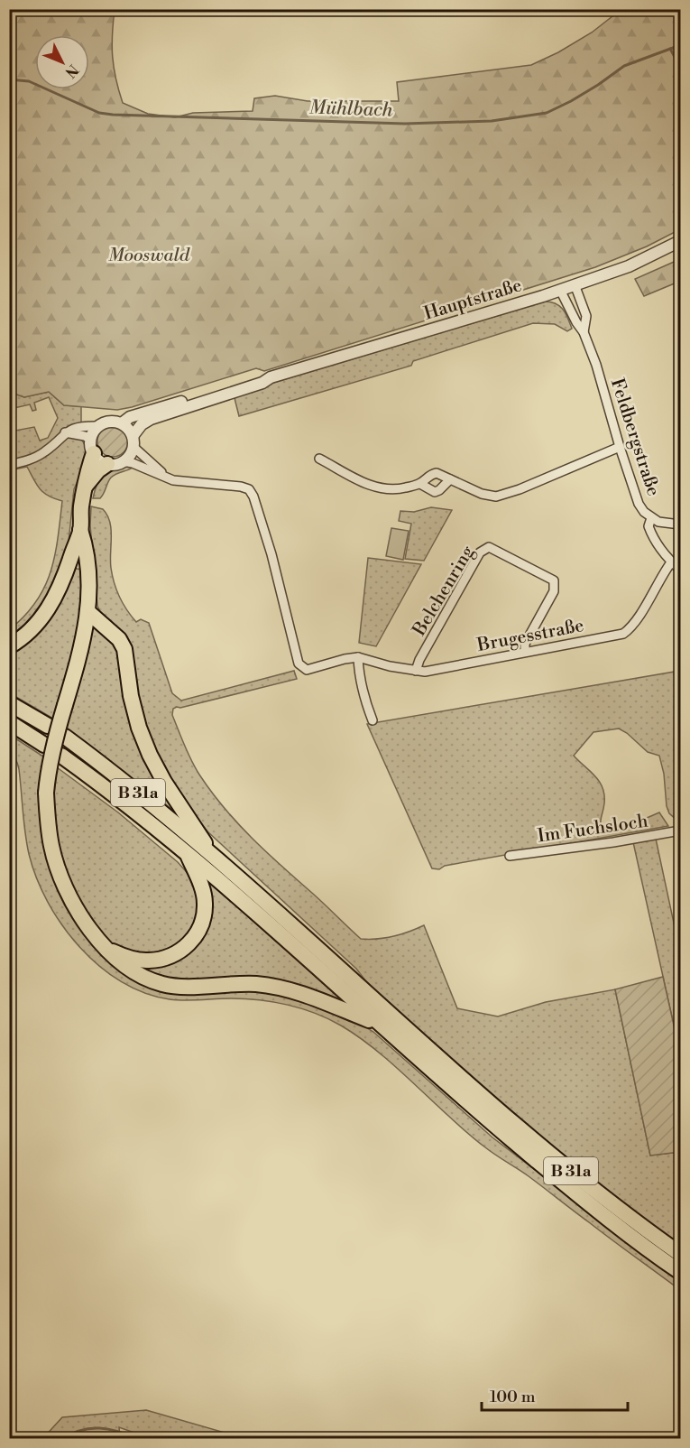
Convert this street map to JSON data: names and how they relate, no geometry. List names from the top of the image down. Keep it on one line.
{"streets":{"highway":["B 31a"],"street":["Hauptstraße","Feldbergstraße","Belchenring","Brugesstraße","Im Fuchsloch"]},"crossings":[["Hauptstraße","Feldbergstraße"],["Hauptstraße","Brugesstraße"],["Feldbergstraße","Brugesstraße"],["Belchenring","Brugesstraße"]],"water":["Mühlbach"],"parks":["Mooswald"],"scale_bar":"100 m","north":"bottom right"}
